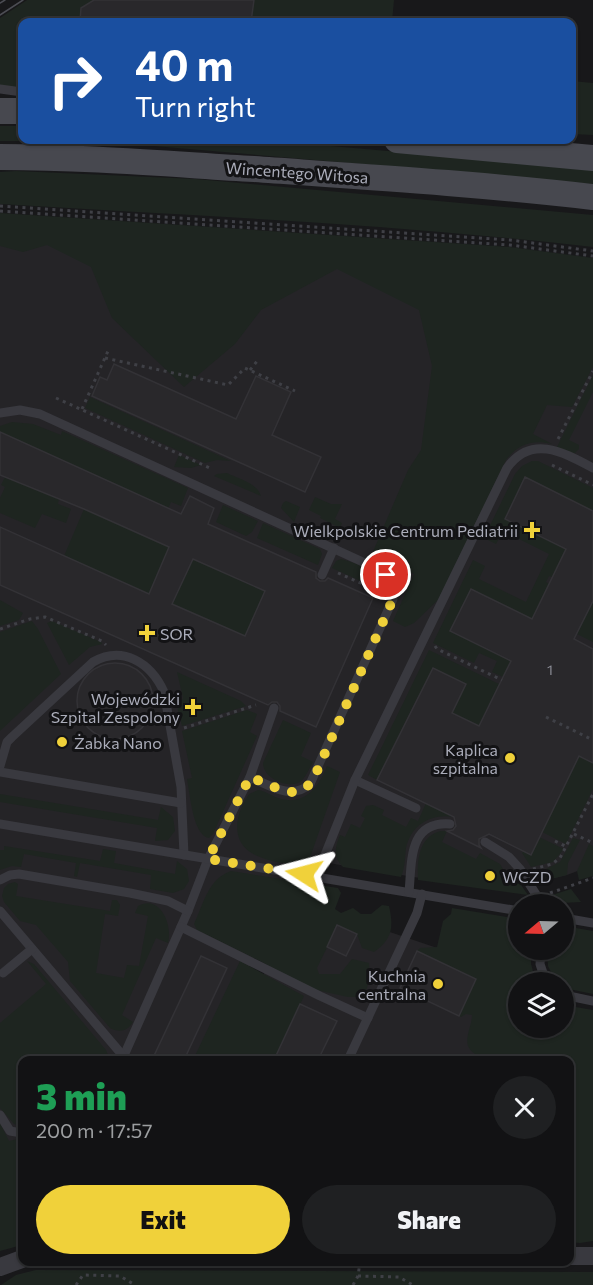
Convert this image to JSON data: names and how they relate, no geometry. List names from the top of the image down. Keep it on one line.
{"streets":{"main road":["Wincentego Witosa"]},"places":{"health":["Wielkpolskie Centrum Pediatrii","SOR","Wojewódzki Szpital Zespolony"],"other":["Żabka Nano","Kaplica szpitalna","WCZD","Kuchnia centralna"]},"house_numbers":["1"],"north":"left","page":{"turn":["40 m","Turn right"],"heading":["3 min","200 m · 17:57"],"buttons":["Exit","Share"]}}
